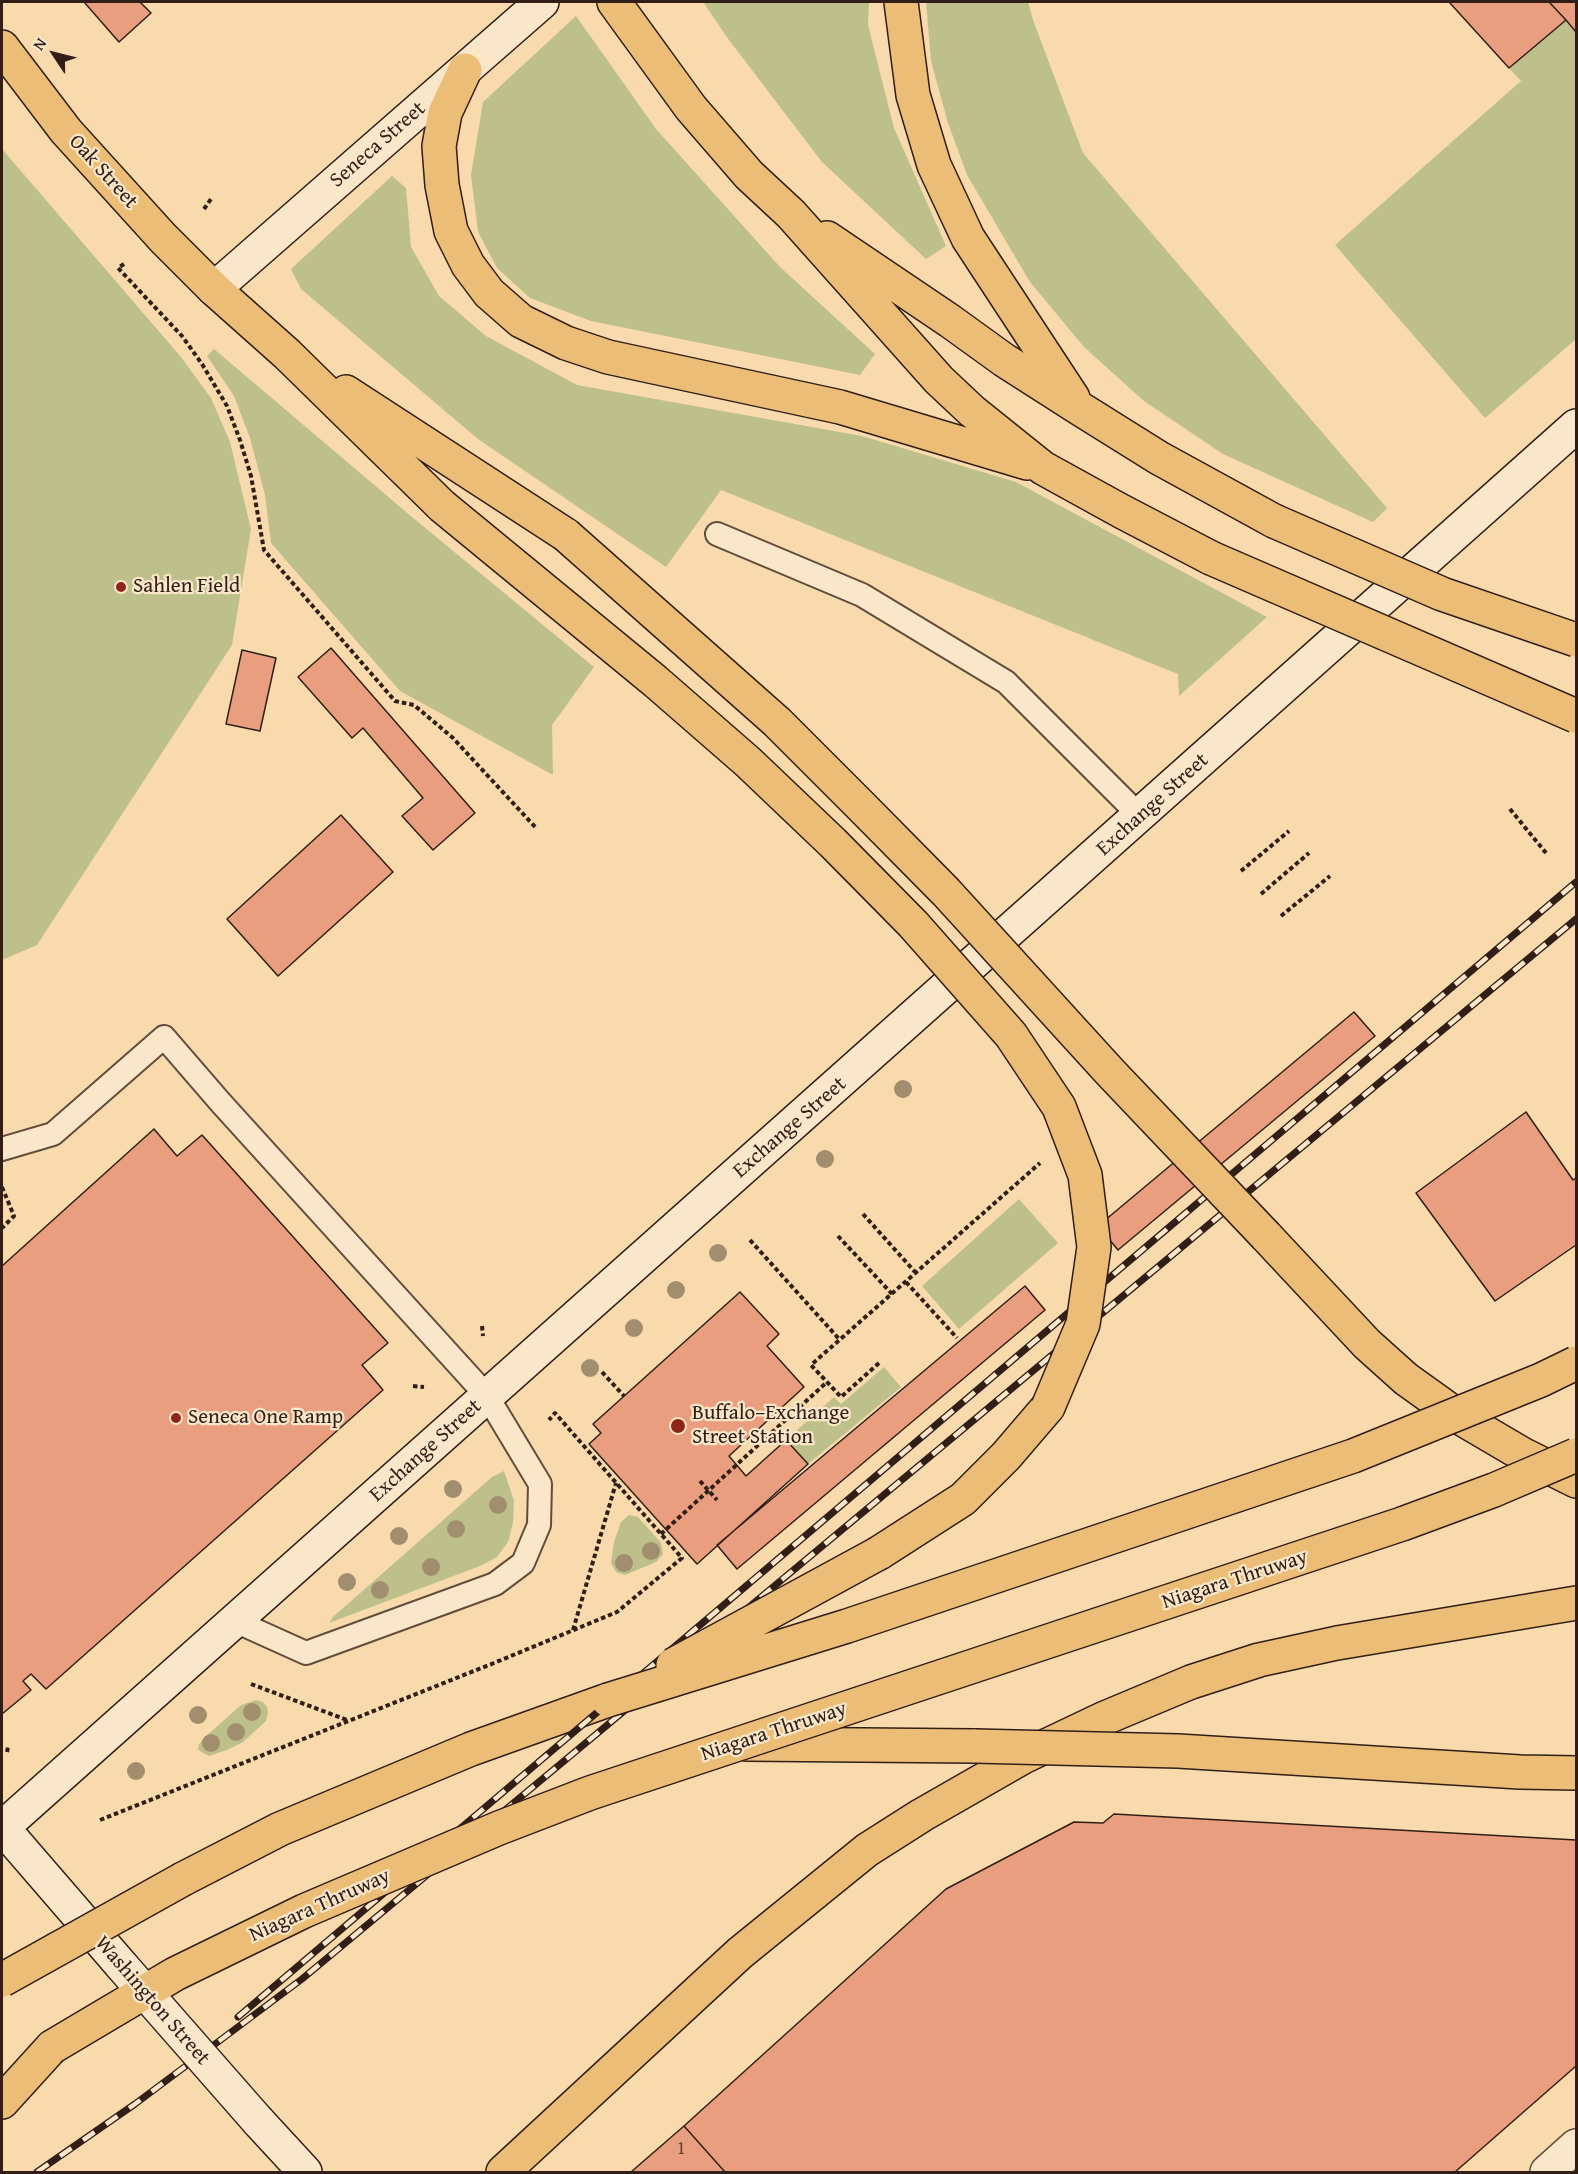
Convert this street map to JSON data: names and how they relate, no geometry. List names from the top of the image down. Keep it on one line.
{"streets":{"highway":["Oak Street","Niagara Thruway"],"street":["Seneca Street","Exchange Street","Washington Street"]},"crossings":[["Seneca Street","Oak Street"],["Exchange Street","Washington Street"]],"places":["Sahlen Field","Seneca One Ramp","Buffalo–Exchange Street Station"],"house_numbers":["1"],"north":"top left"}
